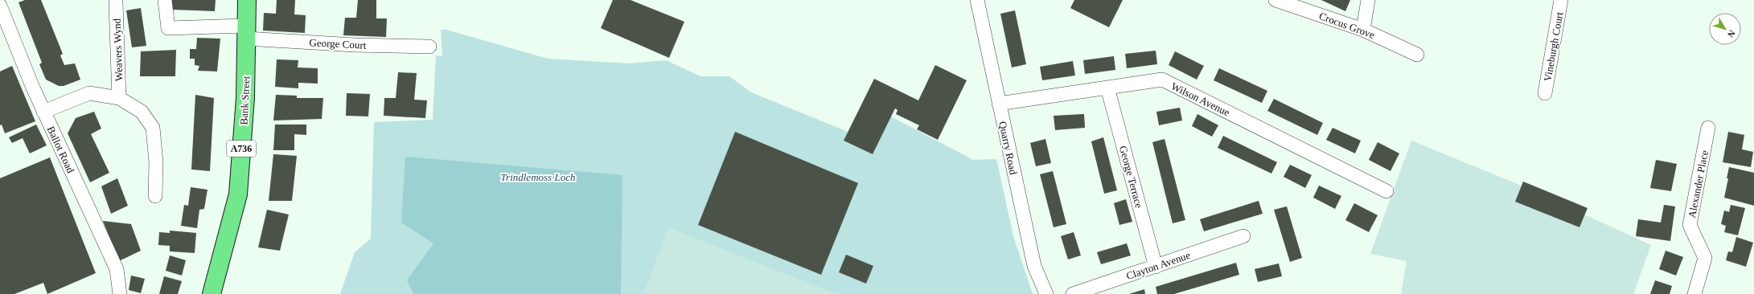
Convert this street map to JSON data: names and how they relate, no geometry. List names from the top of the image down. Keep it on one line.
{"streets":{"main road":["Bank Street","A736"],"street":["Crocus Grove","George Court","Vineburgh Court","Weavers Wynd","Wilson Avenue","Quarry Road","Ballot Road","George Terrace","Alexander Place","Clayton Avenue"]},"crossings":[["George Court","Bank Street"],["Weavers Wynd","Ballot Road"],["Wilson Avenue","Quarry Road"],["Wilson Avenue","George Terrace"],["George Terrace","Clayton Avenue"]],"parks":["Trindlemoss Loch"],"north":"bottom right"}
